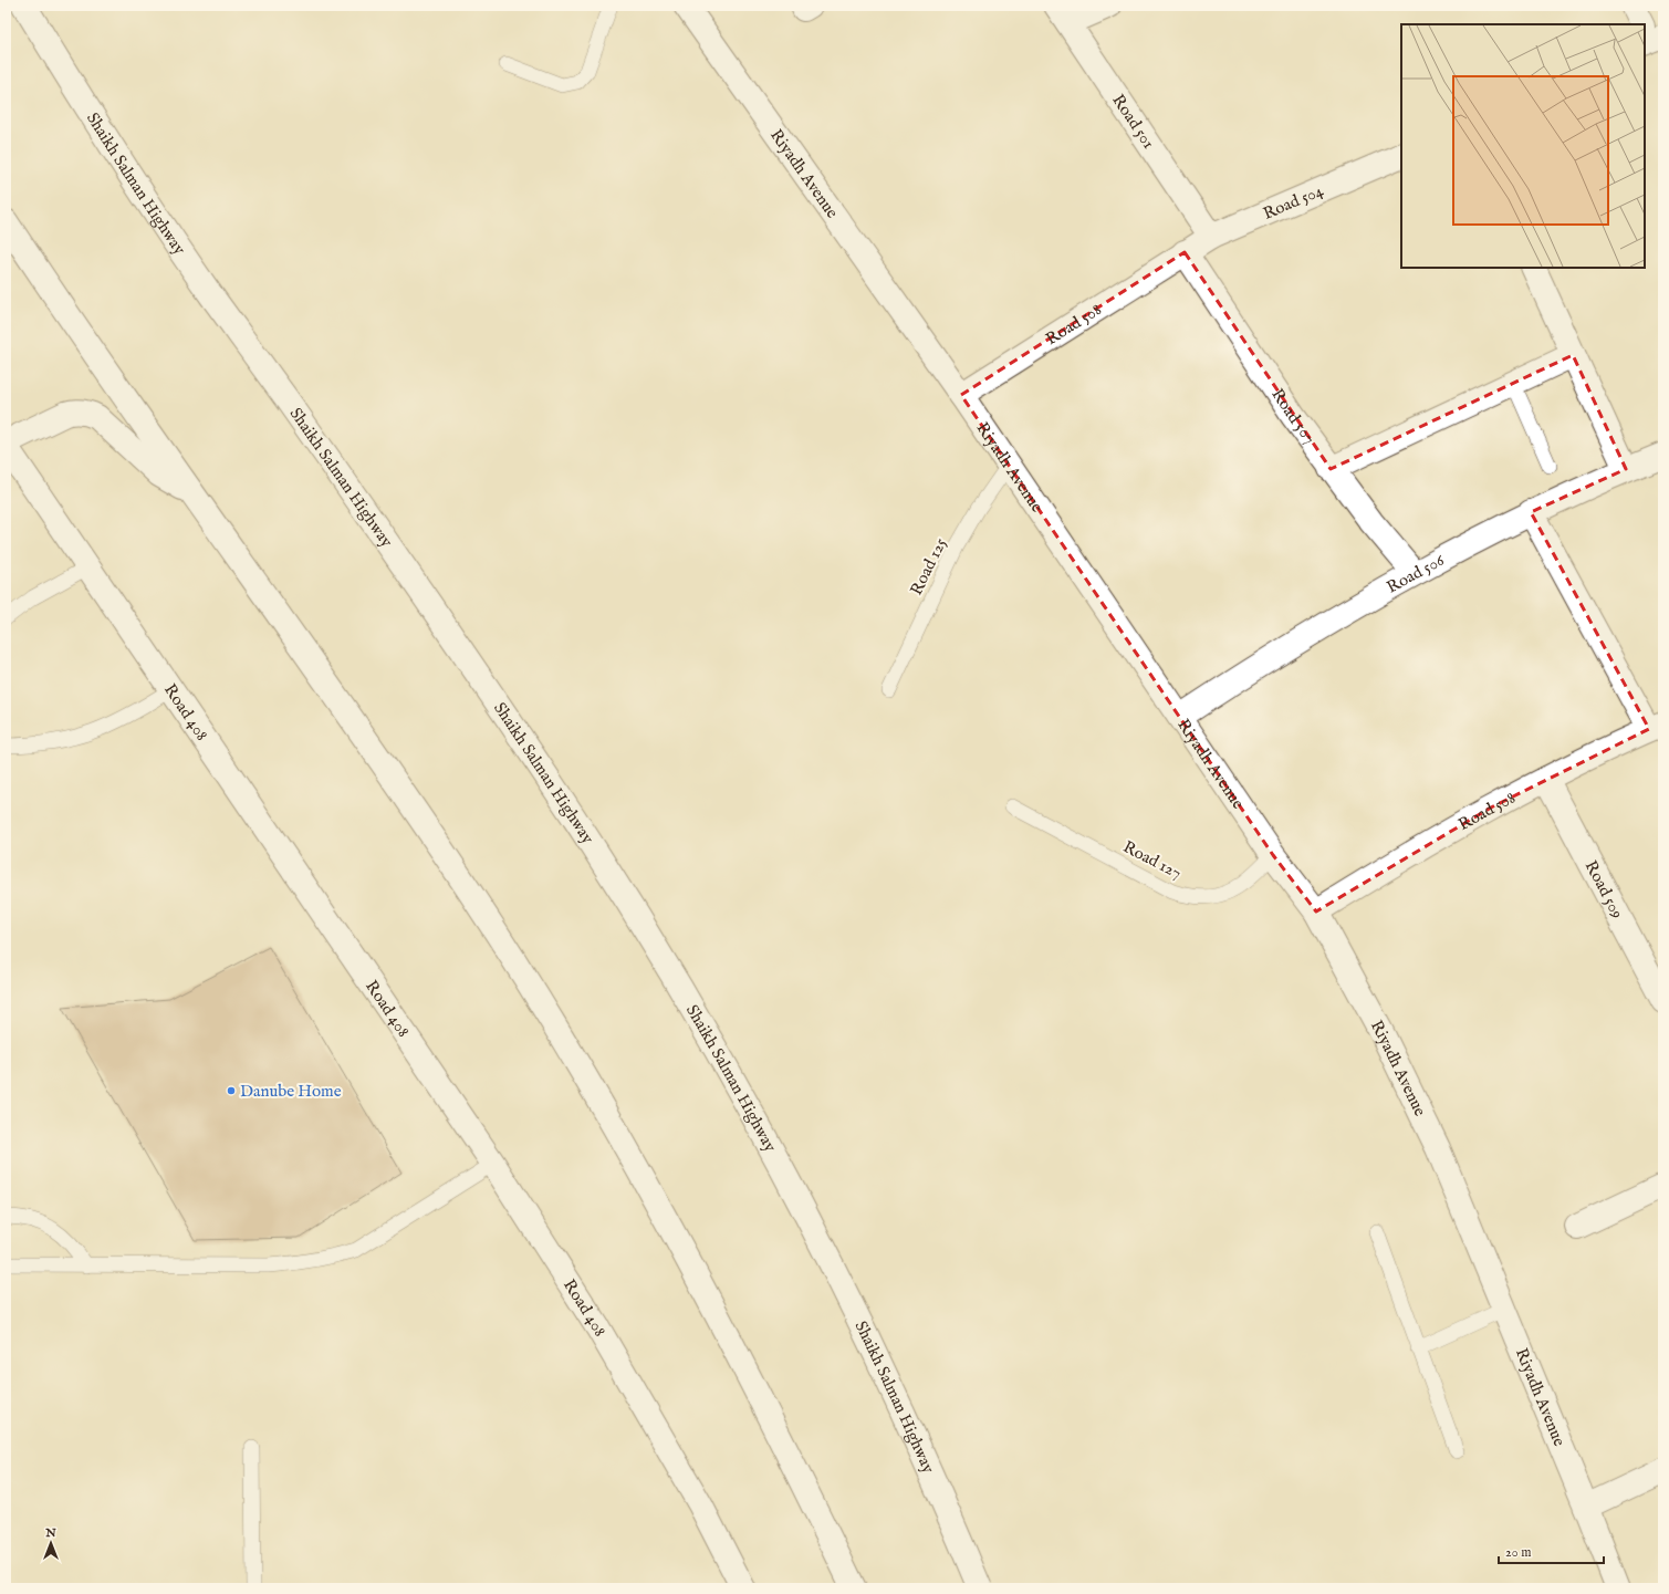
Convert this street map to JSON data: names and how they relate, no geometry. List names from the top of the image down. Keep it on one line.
{"streets":{"street":["Road 501","Riyadh Avenue","Shaikh Salman Highway","Road 504","Road 508","Road 507","Road 506","Road 408","Road 509"],"lane":["Road 125","Road 127"]},"crossings":[["Road 501","Road 504"],["Riyadh Avenue","Road 508"],["Riyadh Avenue","Road 125"],["Riyadh Avenue","Road 506"],["Riyadh Avenue","Road 127"],["Road 504","Road 508"],["Road 504","Road 507"],["Road 508","Road 507"],["Road 508","Road 509"],["Road 507","Road 506"]],"places":["Danube Home"],"scale_bar":"20 m","north":"top"}
